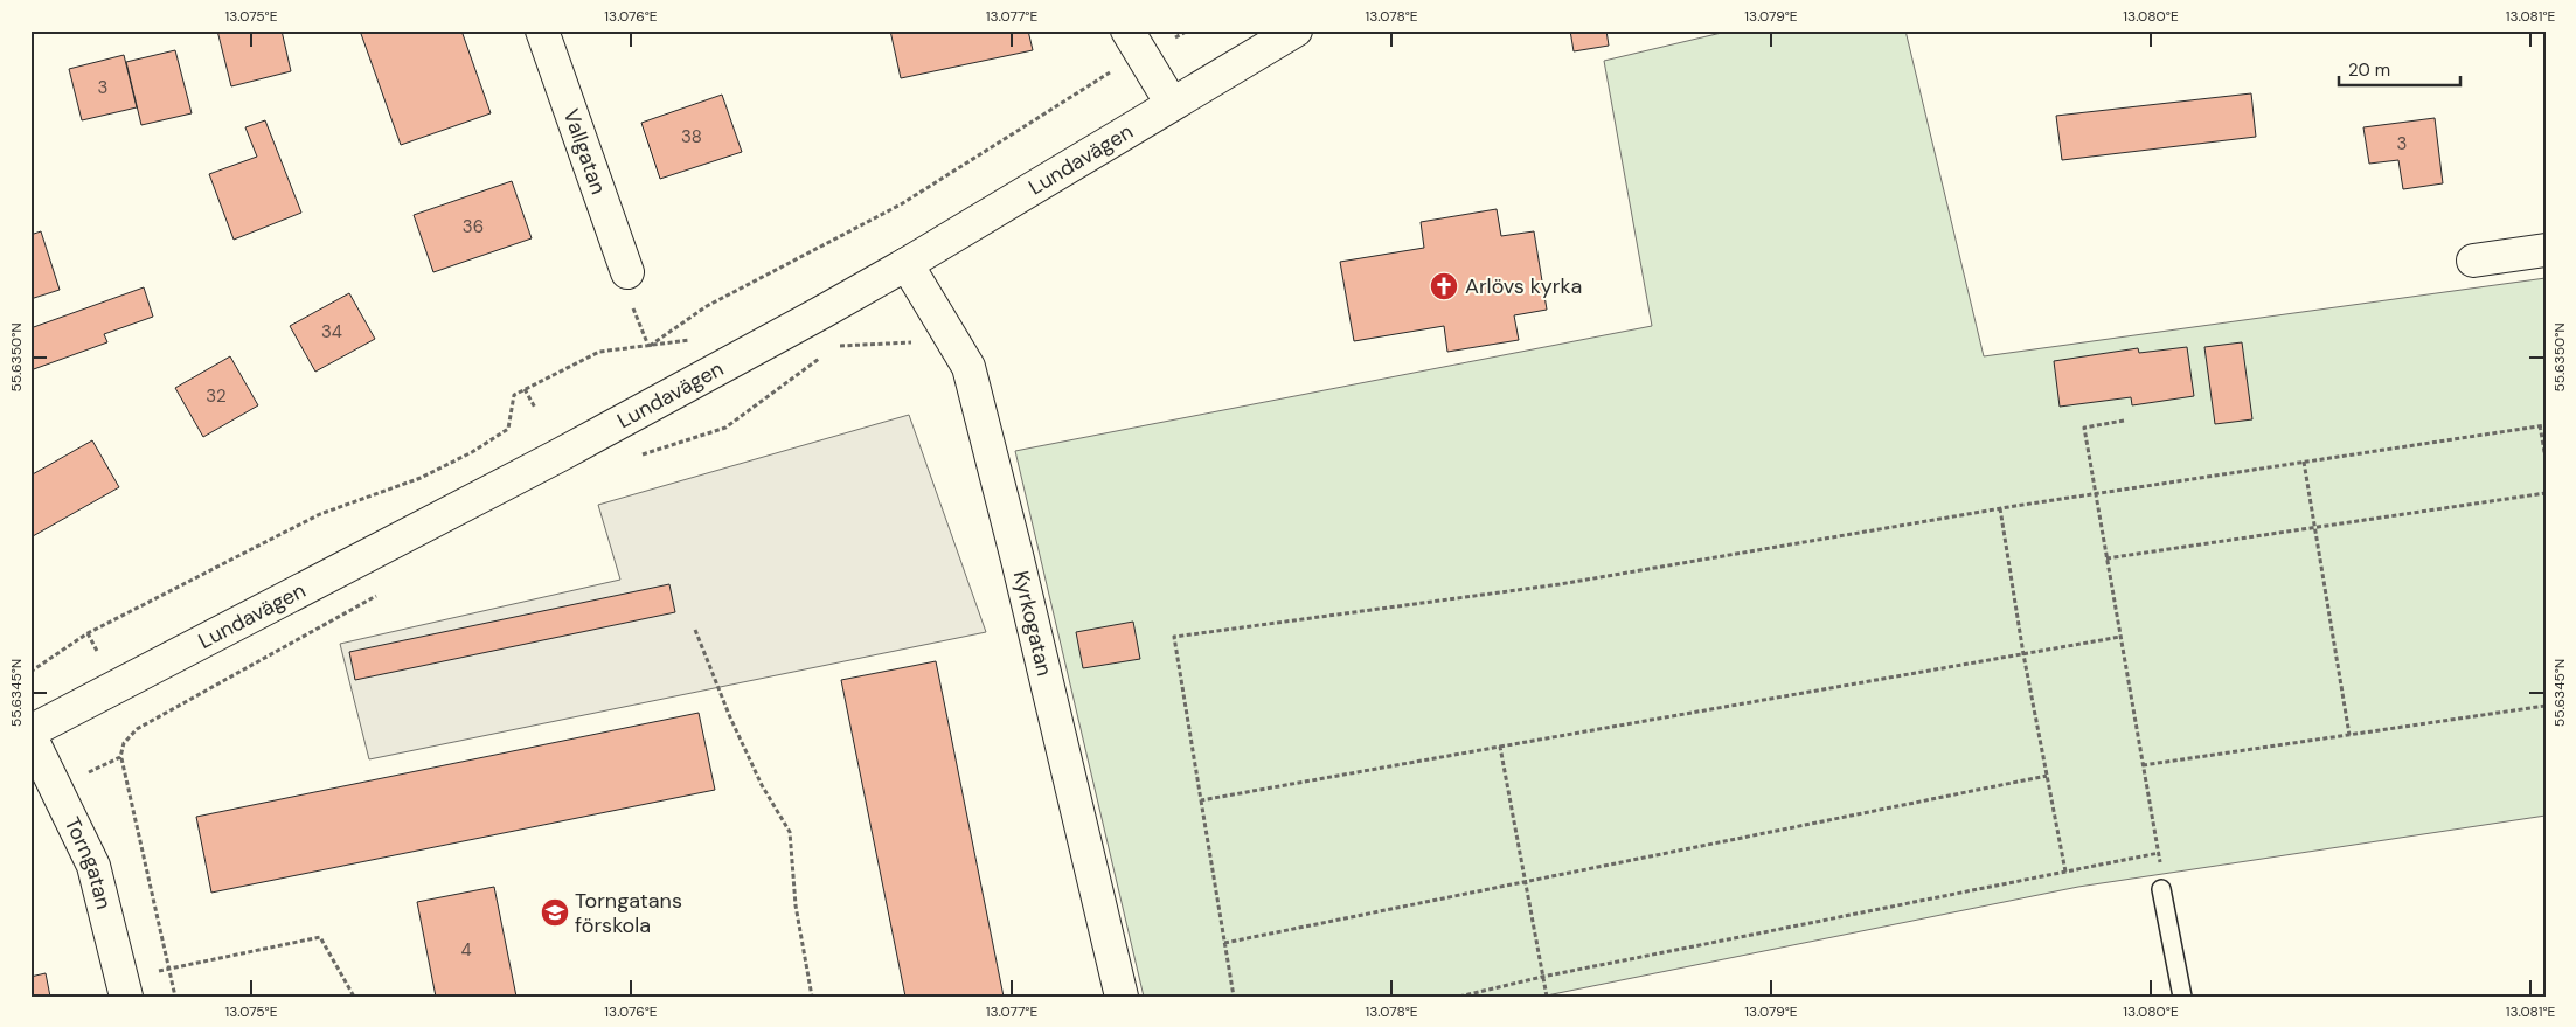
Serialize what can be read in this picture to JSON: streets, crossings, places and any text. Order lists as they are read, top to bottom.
{
  "streets": {
    "main road": [
      "Vallgatan",
      "Lundavägen",
      "Kyrkogatan",
      "Torngatan"
    ]
  },
  "crossings": [
    ["Lundavägen", "Kyrkogatan"],
    ["Lundavägen", "Torngatan"]
  ],
  "places": {
    "church": ["Arlövs kyrka"],
    "school or university": ["Torngatans förskola"]
  },
  "house_numbers": [
    "3",
    "38",
    "3",
    "36",
    "34",
    "32",
    "4"
  ],
  "scale_bar": "20 m",
  "coordinates": [
    "13.075°E",
    "13.076°E",
    "13.077°E",
    "13.078°E",
    "13.079°E",
    "13.080°E",
    "13.081°E",
    "55.6350°N",
    "55.6345°N"
  ]
}
